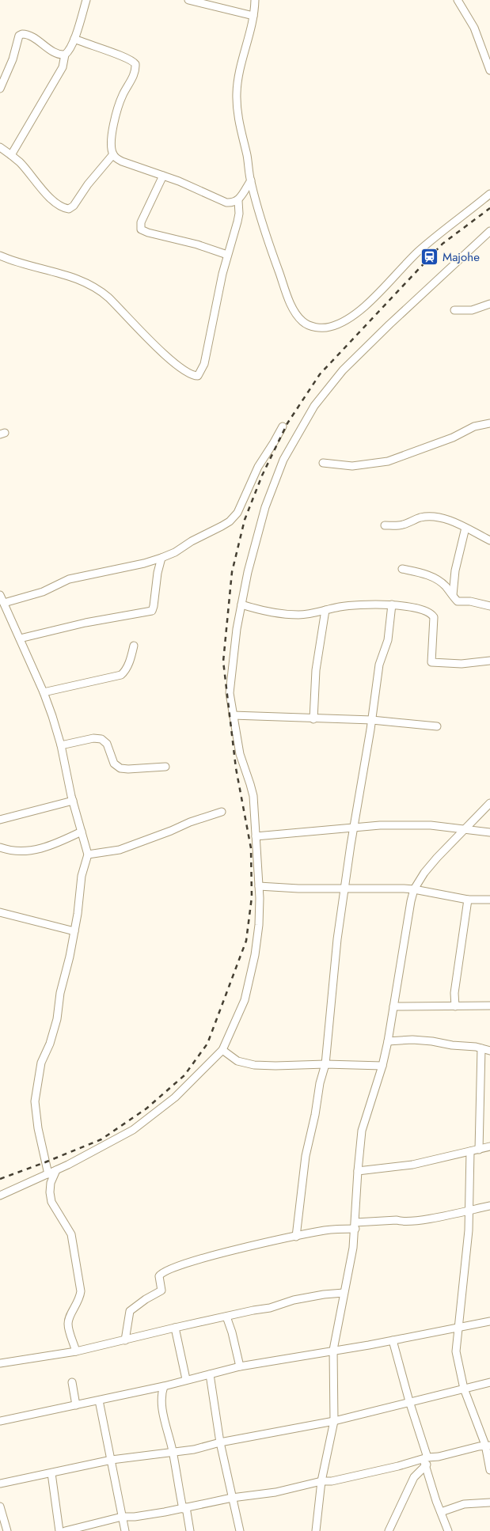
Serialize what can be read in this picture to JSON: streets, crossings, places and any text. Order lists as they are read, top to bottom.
{
  "places": {
    "station": ["Majohe"]
  }
}
